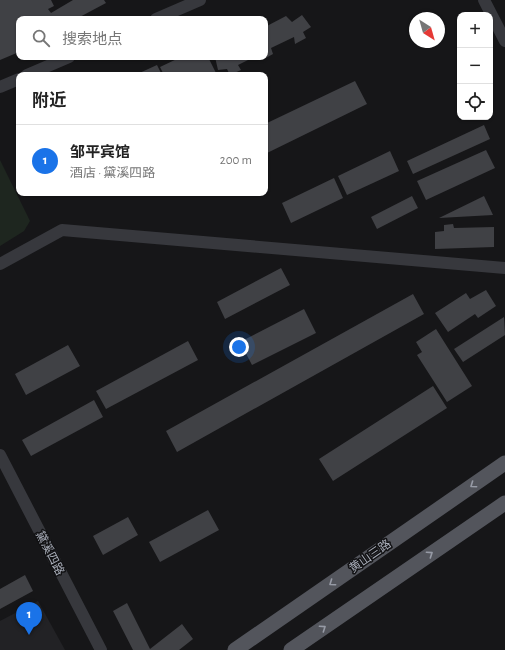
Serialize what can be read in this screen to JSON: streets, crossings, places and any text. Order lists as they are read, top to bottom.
{
  "streets": {
    "main road": ["黄山三路"],
    "street": ["黛溪四路"]
  },
  "north": "bottom right",
  "page": {
    "map_buttons": ["+", "−"],
    "search": "搜索地点",
    "heading": "附近",
    "list": [
      {
        "mark": "1",
        "name": "邹平宾馆",
        "note": "酒店 · 黛溪四路",
        "value": "200 m"
      }
    ],
    "pins": "1"
  }
}
